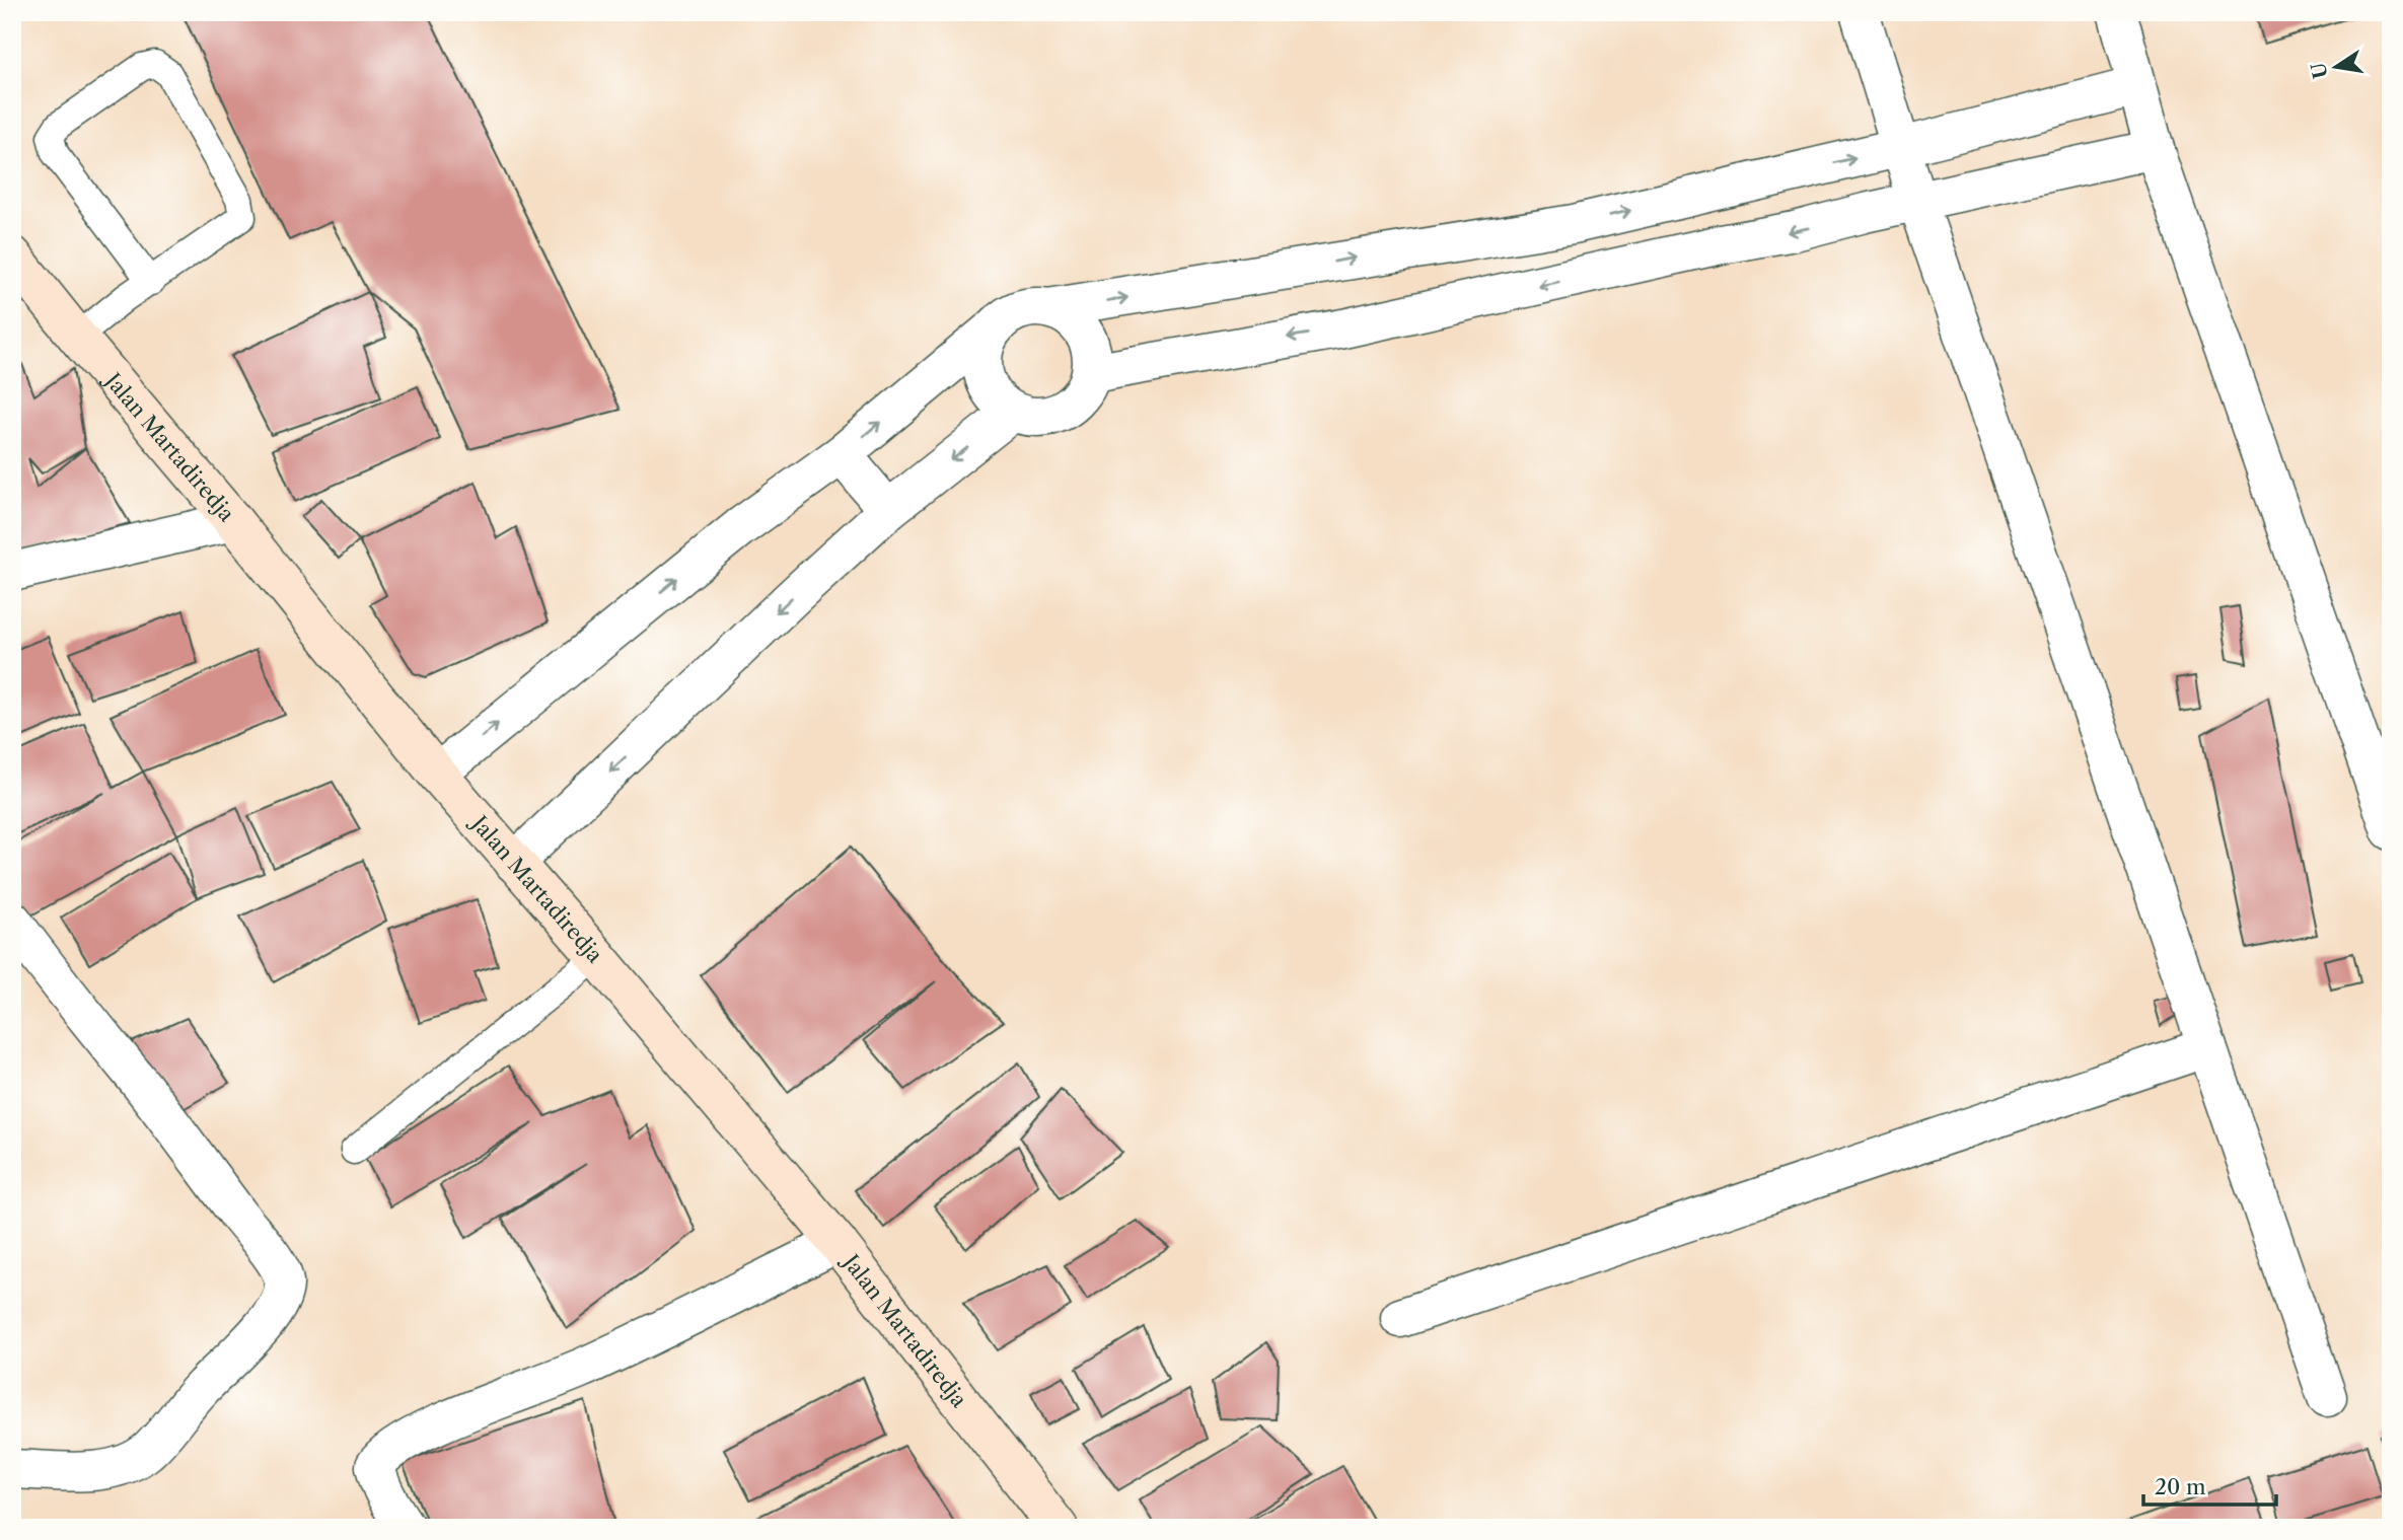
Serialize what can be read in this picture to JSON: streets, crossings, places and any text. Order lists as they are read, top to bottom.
{
  "streets": {
    "main road": ["Jalan Martadiredja"]
  },
  "scale_bar": "20 m",
  "north": "left"
}
